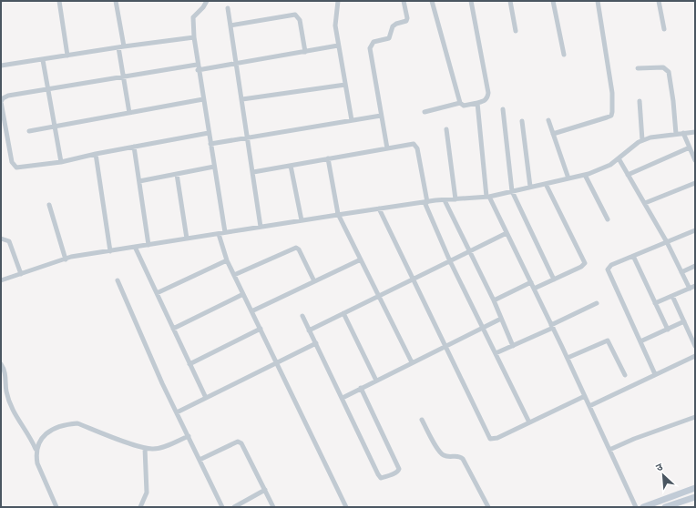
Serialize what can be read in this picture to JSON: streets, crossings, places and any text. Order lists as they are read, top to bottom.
{
  "north": "top left"
}
